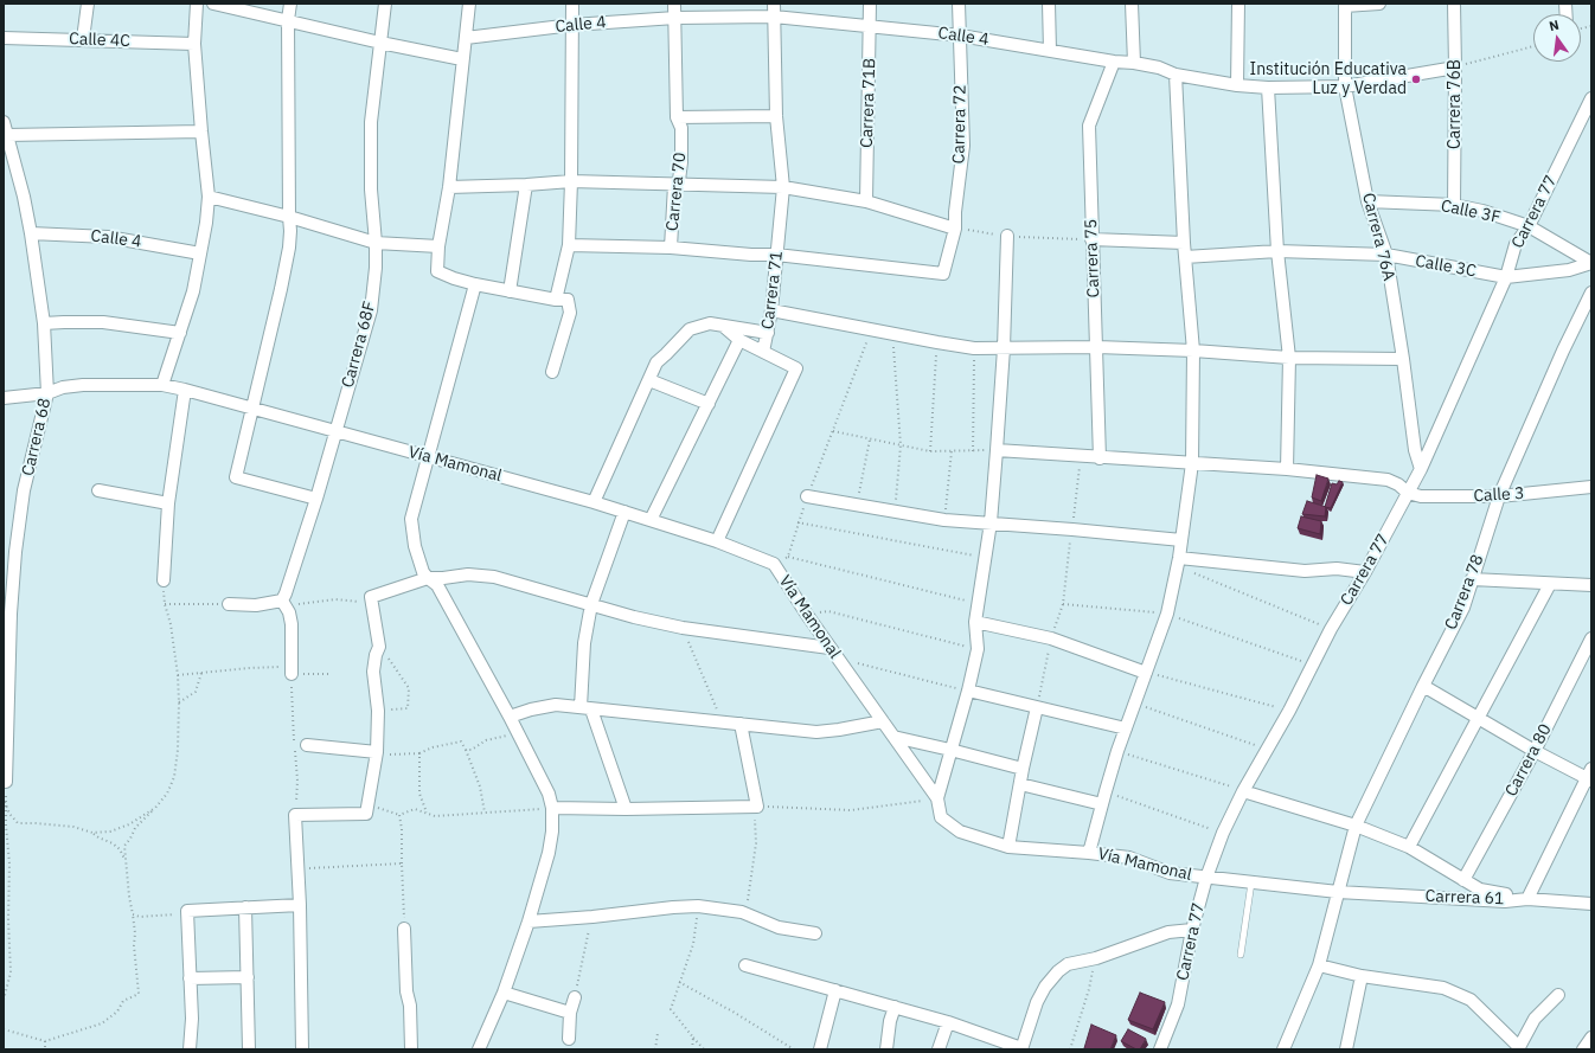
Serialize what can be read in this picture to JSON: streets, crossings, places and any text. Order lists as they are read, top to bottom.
{
  "streets": {
    "street": [
      "Calle 4",
      "Calle 4C",
      "Carrera 71B",
      "Carrera 76B",
      "Carrera 72",
      "Carrera 70",
      "Calle 3F",
      "Carrera 77",
      "Carrera 76A",
      "Carrera 75",
      "Calle 3C",
      "Carrera 71",
      "Carrera 68F",
      "Carrera 68",
      "Vía Mamonal",
      "Calle 3",
      "Carrera 78",
      "Carrera 80",
      "Carrera 61"
    ]
  },
  "crossings": [
    ["Calle 4", "Carrera 71B"],
    ["Calle 4", "Carrera 76B"],
    ["Calle 4", "Carrera 72"],
    ["Calle 4", "Carrera 70"],
    ["Calle 4", "Carrera 76A"],
    ["Calle 4", "Carrera 75"],
    ["Calle 4", "Carrera 71"],
    ["Calle 4", "Carrera 68"],
    ["Carrera 76B", "Calle 3F"],
    ["Carrera 72", "Carrera 70"],
    ["Carrera 70", "Carrera 71"],
    ["Calle 3F", "Carrera 77"],
    ["Calle 3F", "Carrera 76A"],
    ["Calle 3F", "Calle 3C"],
    ["Carrera 77", "Carrera 76A"],
    ["Carrera 77", "Calle 3C"],
    ["Carrera 77", "Vía Mamonal"],
    ["Carrera 77", "Calle 3"],
    ["Carrera 76A", "Calle 3C"],
    ["Carrera 71", "Vía Mamonal"],
    ["Carrera 68F", "Vía Mamonal"],
    ["Carrera 68", "Vía Mamonal"],
    ["Vía Mamonal", "Carrera 78"],
    ["Vía Mamonal", "Carrera 61"],
    ["Calle 3", "Carrera 78"],
    ["Carrera 78", "Carrera 61"]
  ],
  "places": ["Institución Educativa Luz y Verdad"],
  "north": "top"
}
